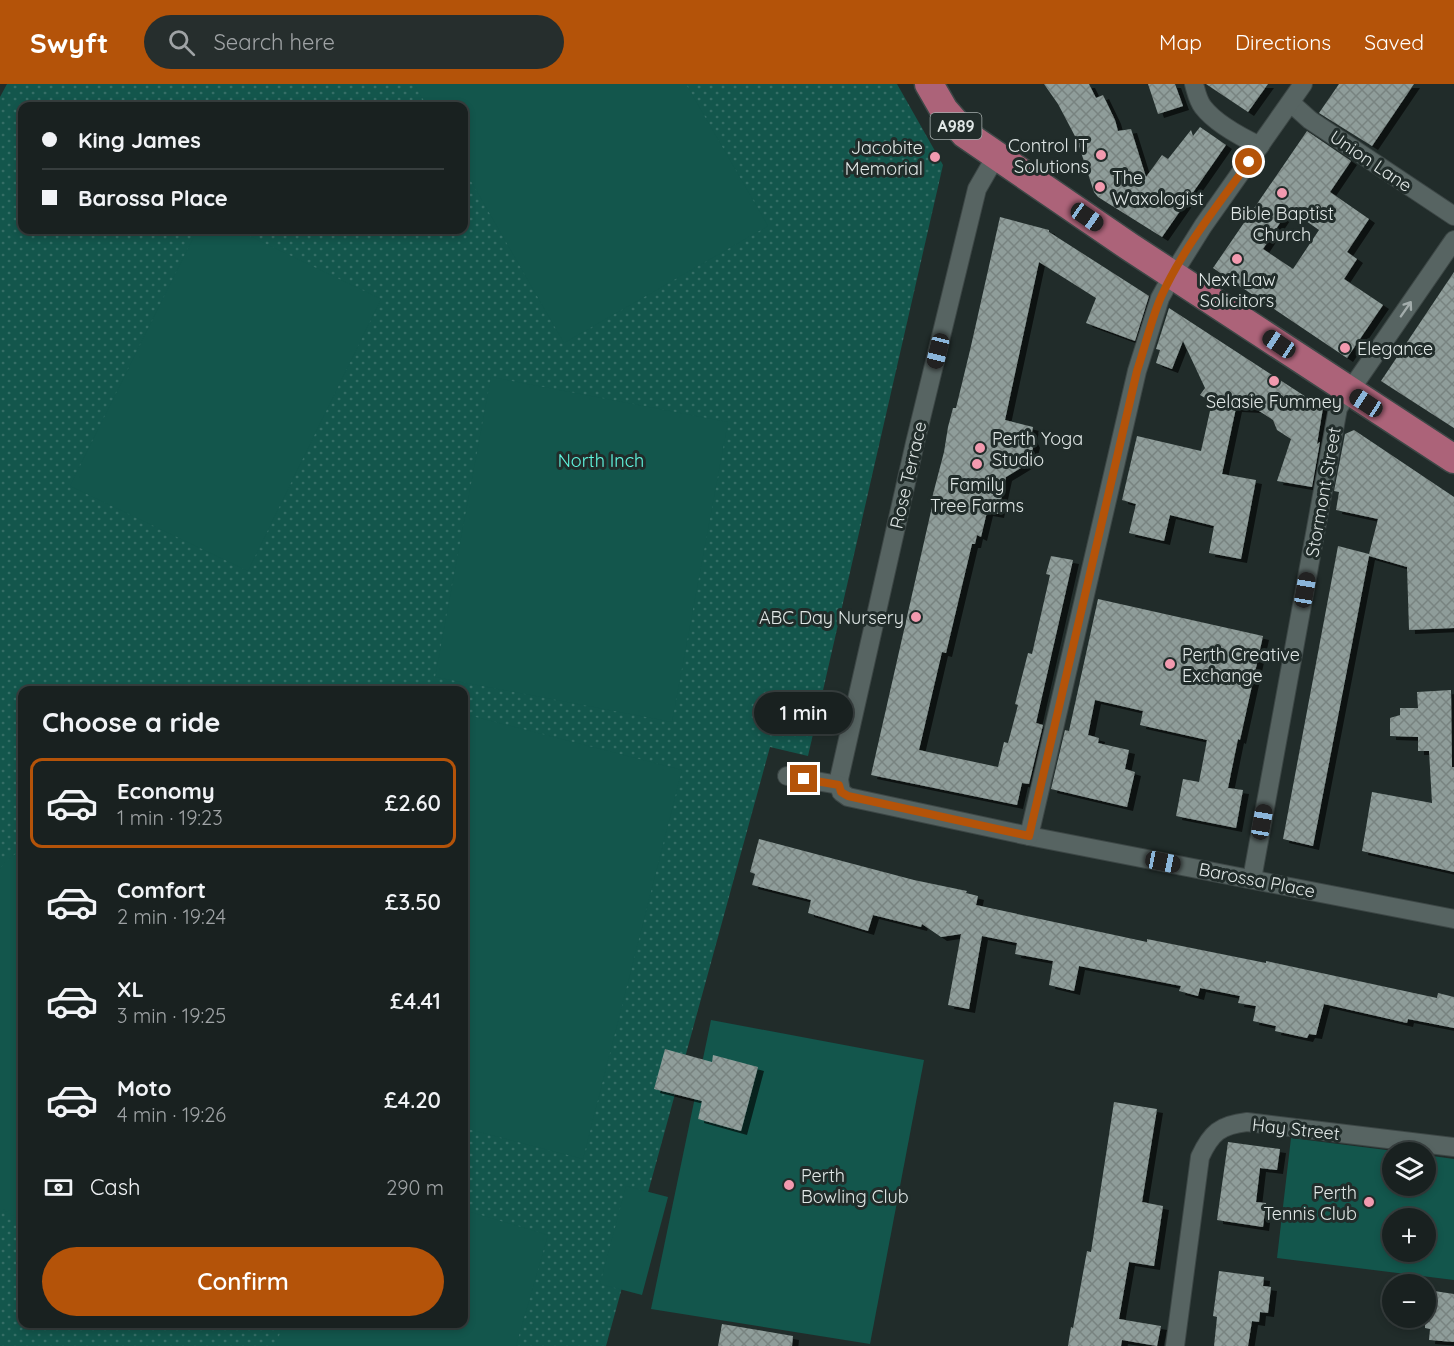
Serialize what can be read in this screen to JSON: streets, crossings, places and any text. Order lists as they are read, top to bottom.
{
  "streets": {
    "main road": ["A989"],
    "street": [
      "Union Lane",
      "Rose Terrace",
      "Stormont Street",
      "Barossa Place",
      "Hay Street"
    ]
  },
  "crossings": [
    ["A989", "Rose Terrace"],
    ["A989", "Stormont Street"],
    ["Rose Terrace", "Barossa Place"],
    ["Stormont Street", "Barossa Place"]
  ],
  "parks": ["North Inch"],
  "places": [
    "Control IT Solutions",
    "Jacobite Memorial",
    "The Waxologist",
    "Bible Baptist Church",
    "Next Law Solicitors",
    "Elegance",
    "Selasie Fummey",
    "Perth Yoga Studio",
    "Family Tree Farms",
    "ABC Day Nursery",
    "Perth Creative Exchange",
    "Perth Bowling Club",
    "Perth Tennis Club"
  ],
  "page": {
    "header": "Swyft",
    "search": "Search here",
    "nav": ["Map", "Directions", "Saved"],
    "banner": ["King James", "Barossa Place"],
    "heading": "Choose a ride",
    "bubble": "1 min",
    "list": [
      {
        "name": "Economy",
        "note": "1 min · 19:23",
        "value": "£2.60"
      },
      {
        "name": "Comfort",
        "note": "2 min · 19:24",
        "value": "£3.50"
      },
      {
        "name": "XL",
        "note": "3 min · 19:25",
        "value": "£4.41"
      },
      {
        "name": "Moto",
        "note": "4 min · 19:26",
        "value": "£4.20"
      }
    ],
    "map_buttons": ["+", "−"],
    "pay": ["Cash", "290 m"],
    "buttons": "Confirm"
  }
}
